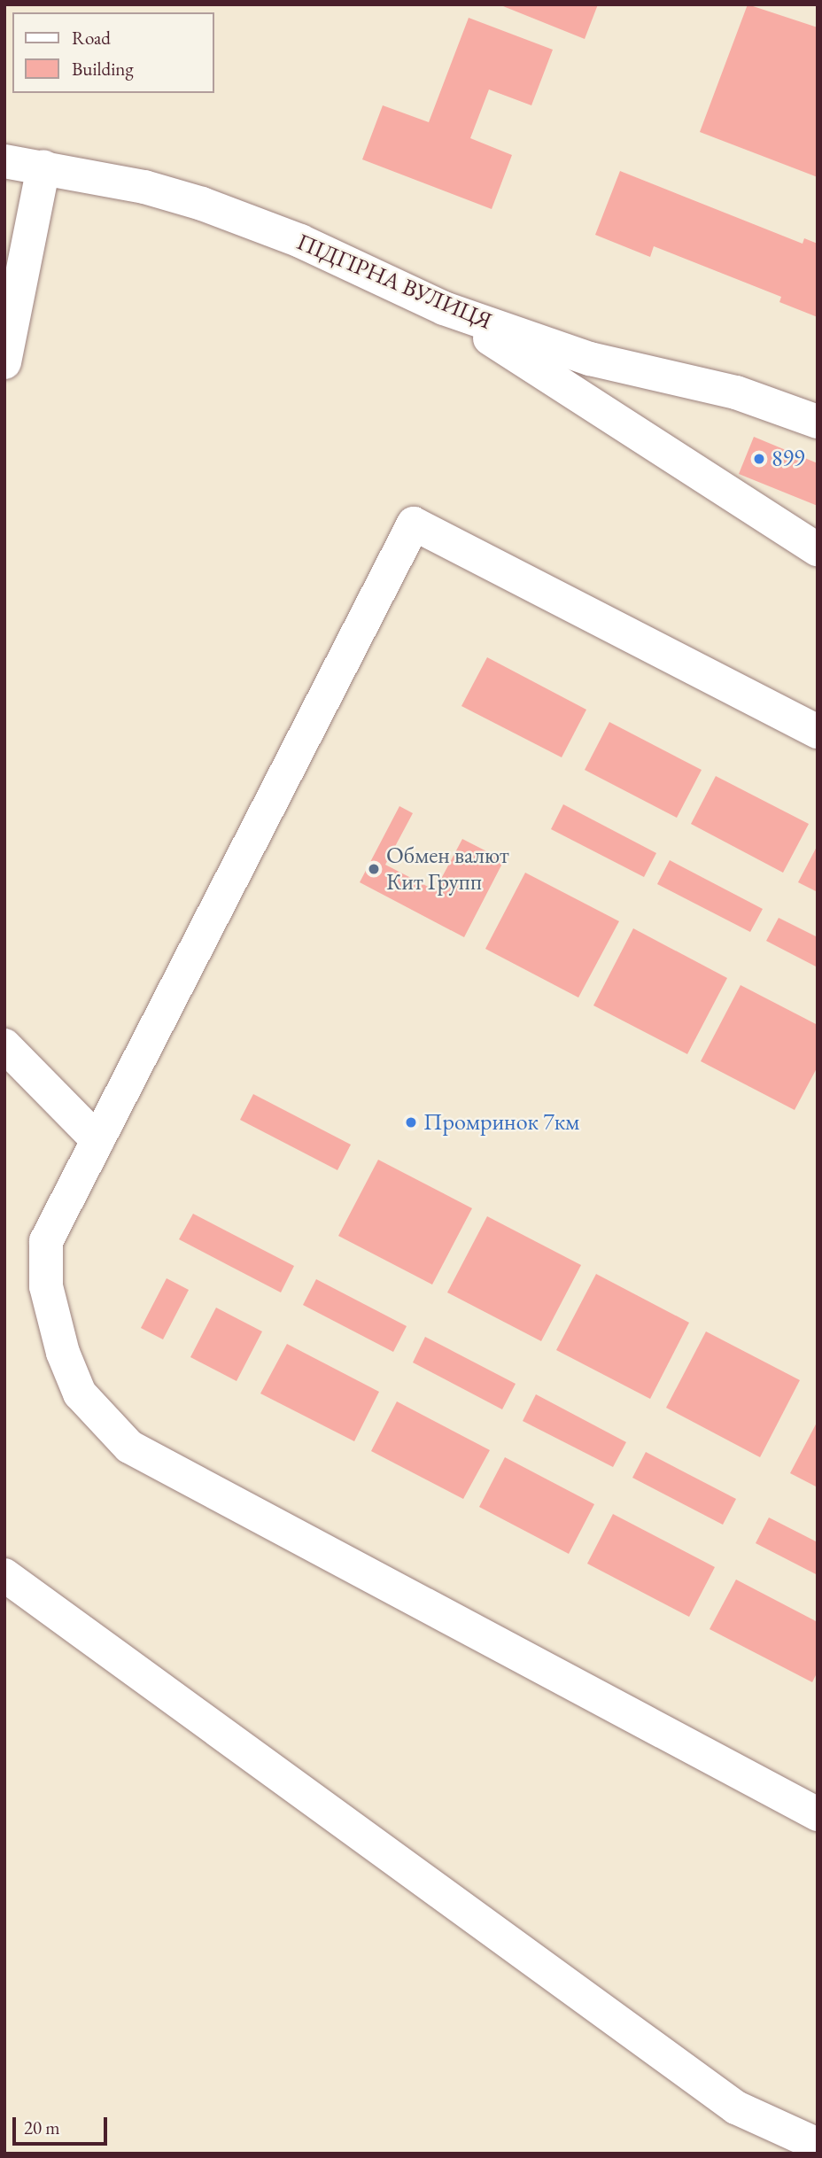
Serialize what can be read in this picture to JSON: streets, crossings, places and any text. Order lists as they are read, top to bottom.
{
  "streets": {
    "street": ["ПІДГІРНА ВУЛИЦЯ"]
  },
  "places": ["899", "Обмен валют Кит Групп", "Промринок 7км"],
  "legend": ["Road", "Building"],
  "scale_bar": "20 m"
}
